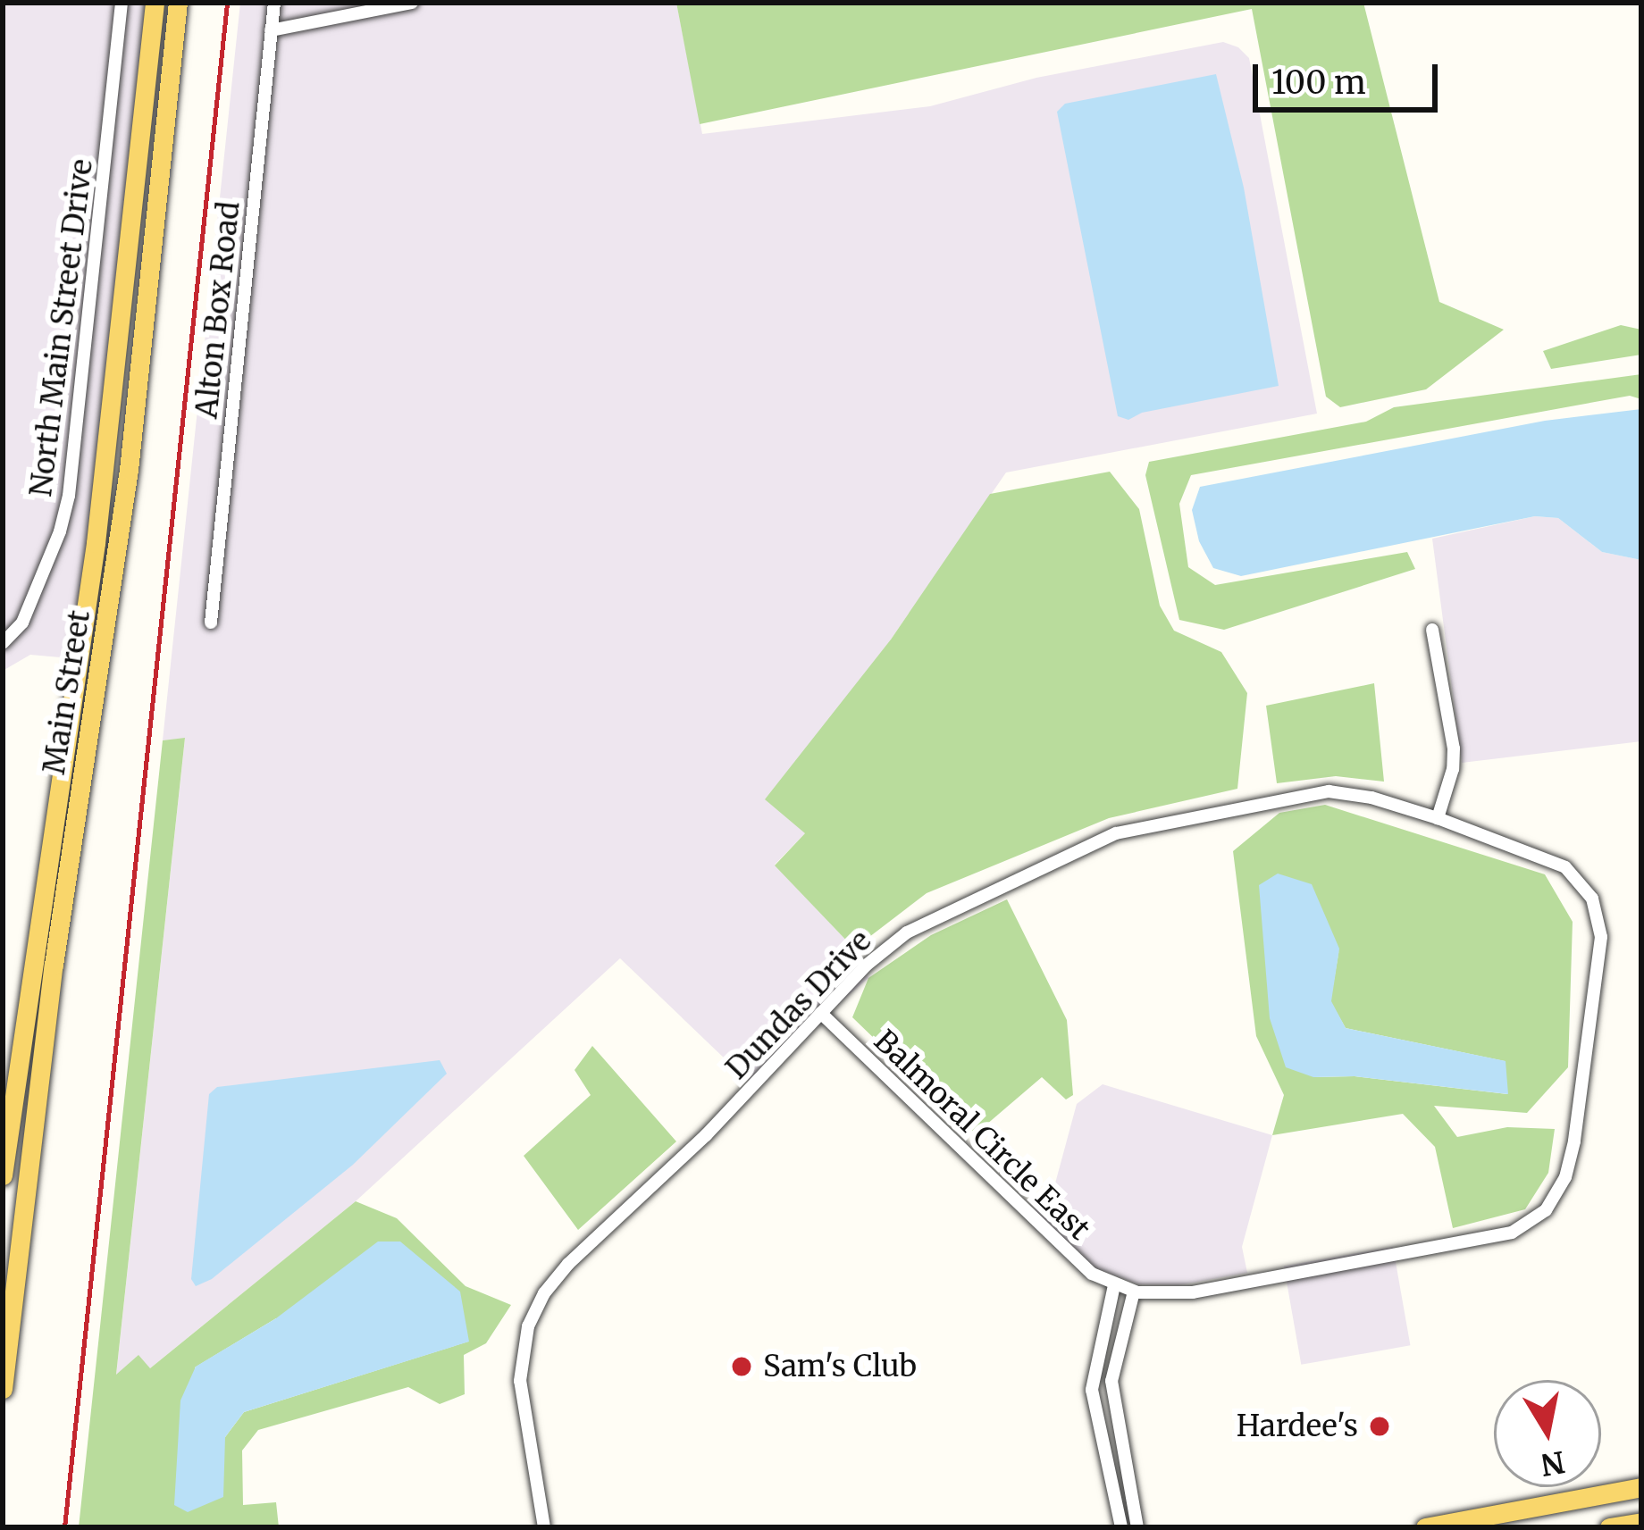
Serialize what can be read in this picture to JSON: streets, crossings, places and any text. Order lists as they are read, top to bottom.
{
  "streets": {
    "main road": ["Main Street"],
    "street": [
      "Alton Box Road",
      "North Main Street Drive",
      "Dundas Drive",
      "Balmoral Circle East"
    ]
  },
  "crossings": [
    ["Dundas Drive", "Balmoral Circle East"]
  ],
  "places": ["Sam's Club", "Hardee's"],
  "scale_bar": "100 m",
  "north": "bottom"
}
